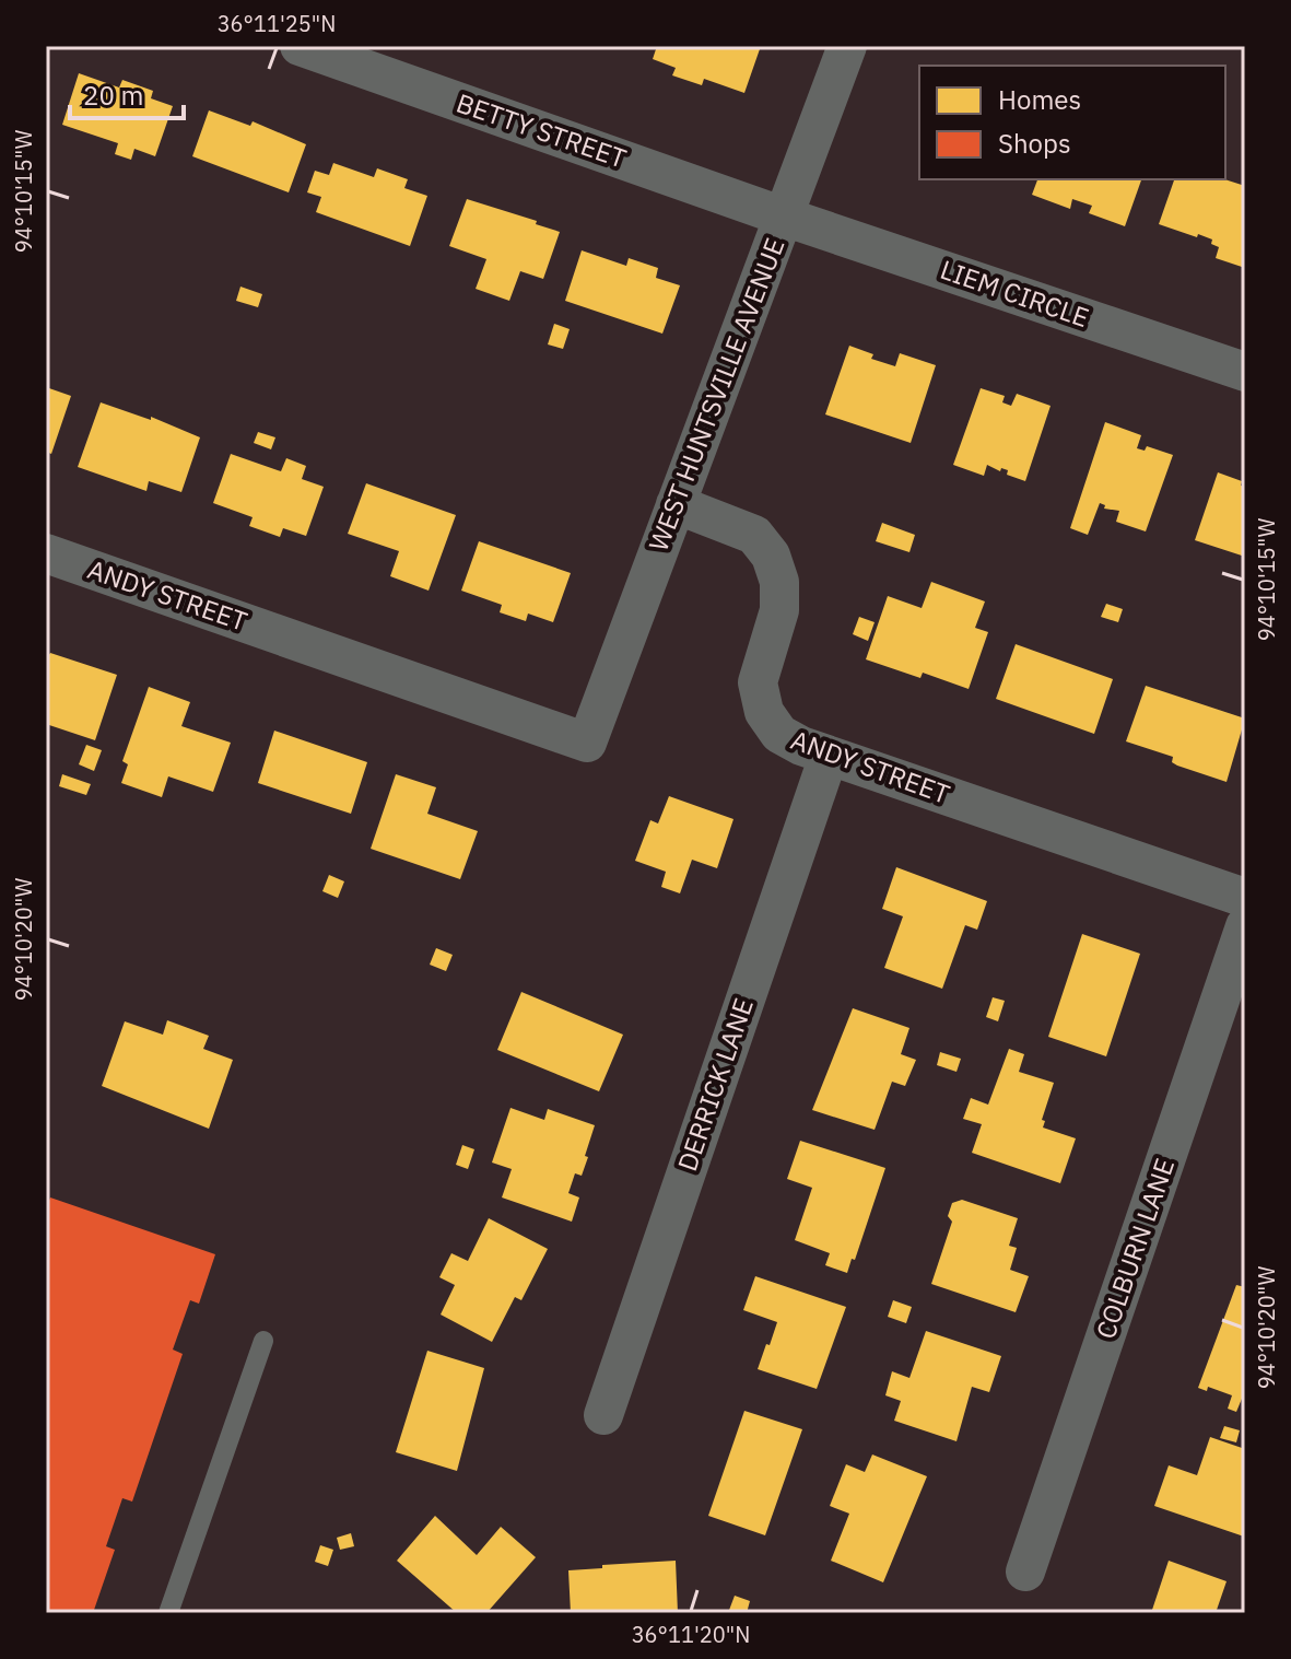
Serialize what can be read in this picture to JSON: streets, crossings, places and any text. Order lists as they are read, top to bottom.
{
  "streets": {
    "street": [
      "BETTY STREET",
      "LIEM CIRCLE",
      "WEST HUNTSVILLE AVENUE",
      "ANDY STREET",
      "DERRICK LANE",
      "COLBURN LANE"
    ]
  },
  "crossings": [
    ["BETTY STREET", "LIEM CIRCLE"],
    ["BETTY STREET", "WEST HUNTSVILLE AVENUE"],
    ["LIEM CIRCLE", "WEST HUNTSVILLE AVENUE"],
    ["WEST HUNTSVILLE AVENUE", "ANDY STREET"],
    ["ANDY STREET", "DERRICK LANE"]
  ],
  "legend": ["Homes", "Shops"],
  "scale_bar": "20 m",
  "coordinates": [
    "36°11'25\"N",
    "94°10'15\"W",
    "94°10'20\"W",
    "36°11'20\"N"
  ]
}
